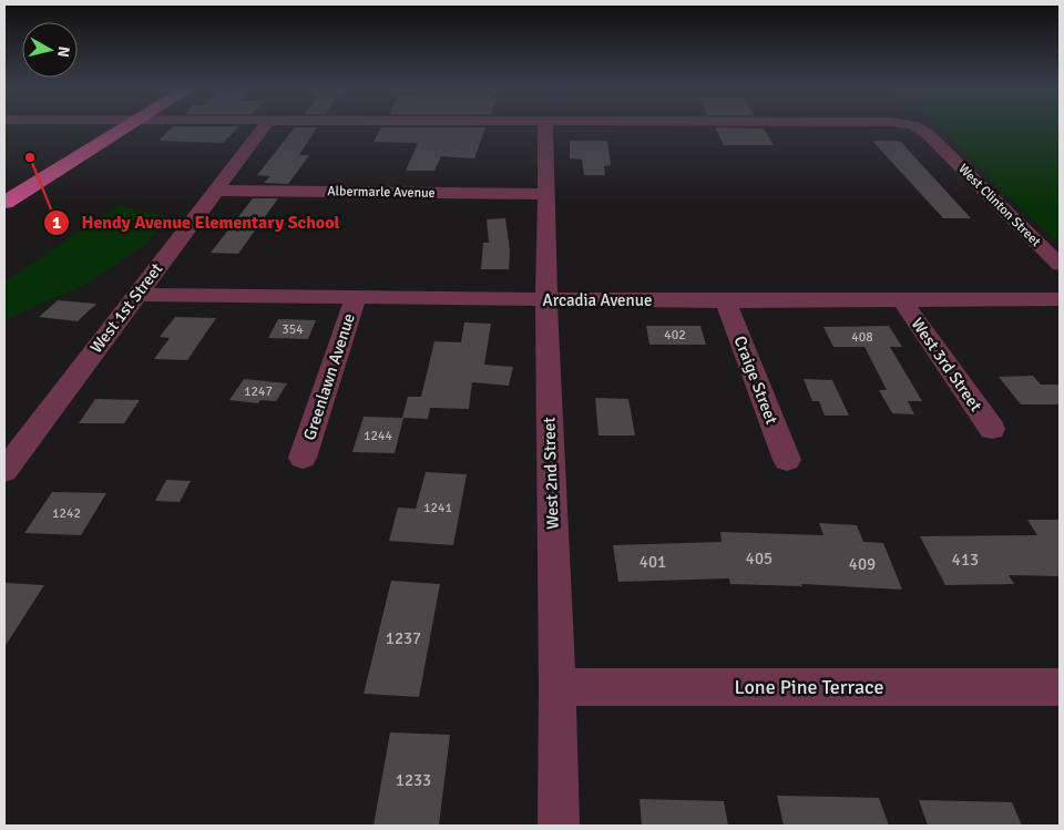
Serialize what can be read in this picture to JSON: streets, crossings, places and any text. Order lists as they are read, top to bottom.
{
  "streets": {
    "street": [
      "Albermarle Avenue",
      "West Clinton Street",
      "Arcadia Avenue",
      "West 1st Street",
      "West 3rd Street",
      "Greenlawn Avenue",
      "Craige Street",
      "West 2nd Street",
      "Lone Pine Terrace"
    ]
  },
  "crossings": [
    ["Albermarle Avenue", "West 1st Street"],
    ["Albermarle Avenue", "West 2nd Street"],
    ["Arcadia Avenue", "West 1st Street"],
    ["Arcadia Avenue", "West 3rd Street"],
    ["Arcadia Avenue", "Greenlawn Avenue"],
    ["Arcadia Avenue", "Craige Street"],
    ["Arcadia Avenue", "West 2nd Street"],
    ["West 2nd Street", "Lone Pine Terrace"]
  ],
  "places": ["Hendy Avenue Elementary School"],
  "house_numbers": [
    "354",
    "402",
    "408",
    "1247",
    "1244",
    "1241",
    "1242",
    "405",
    "413",
    "401",
    "409",
    "1237",
    "1233"
  ],
  "north": "right"
}
